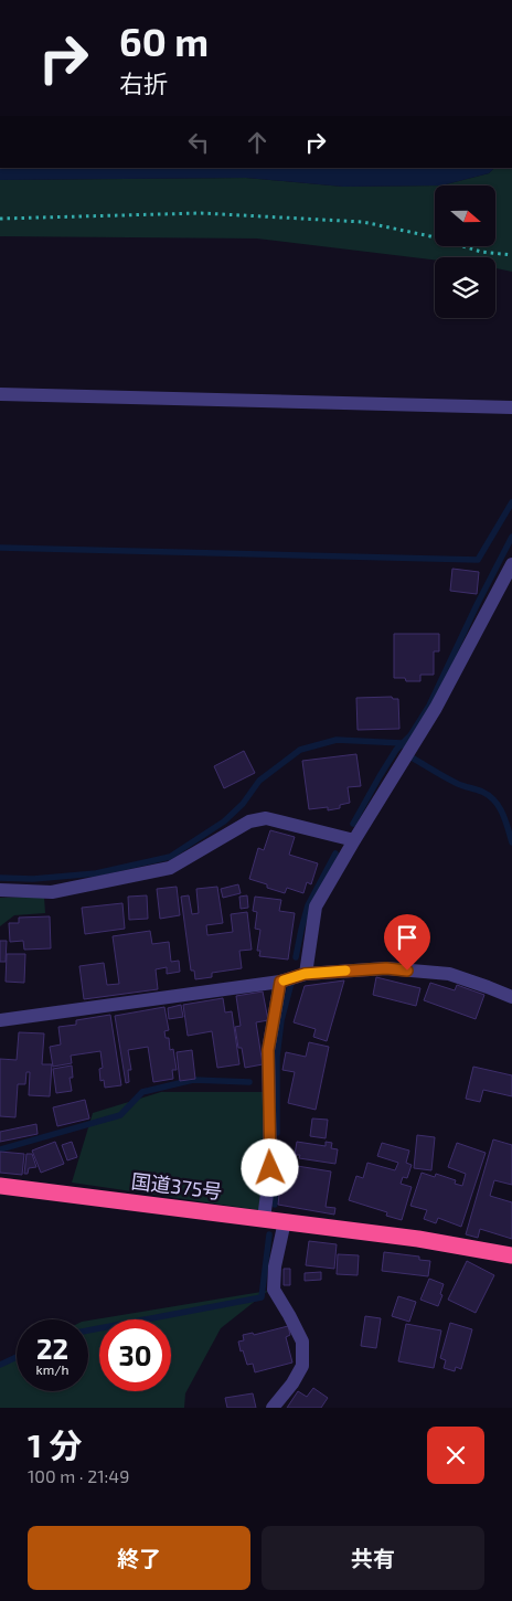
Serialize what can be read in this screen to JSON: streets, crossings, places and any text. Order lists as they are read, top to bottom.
{
  "streets": {
    "highway": ["国道375号"]
  },
  "north": "right",
  "page": {
    "turn": ["60 m", "右折"],
    "speed": "22 km/h",
    "limit": "30",
    "heading": ["1 分", "100 m · 21:49"],
    "buttons": ["終了", "共有"]
  }
}
